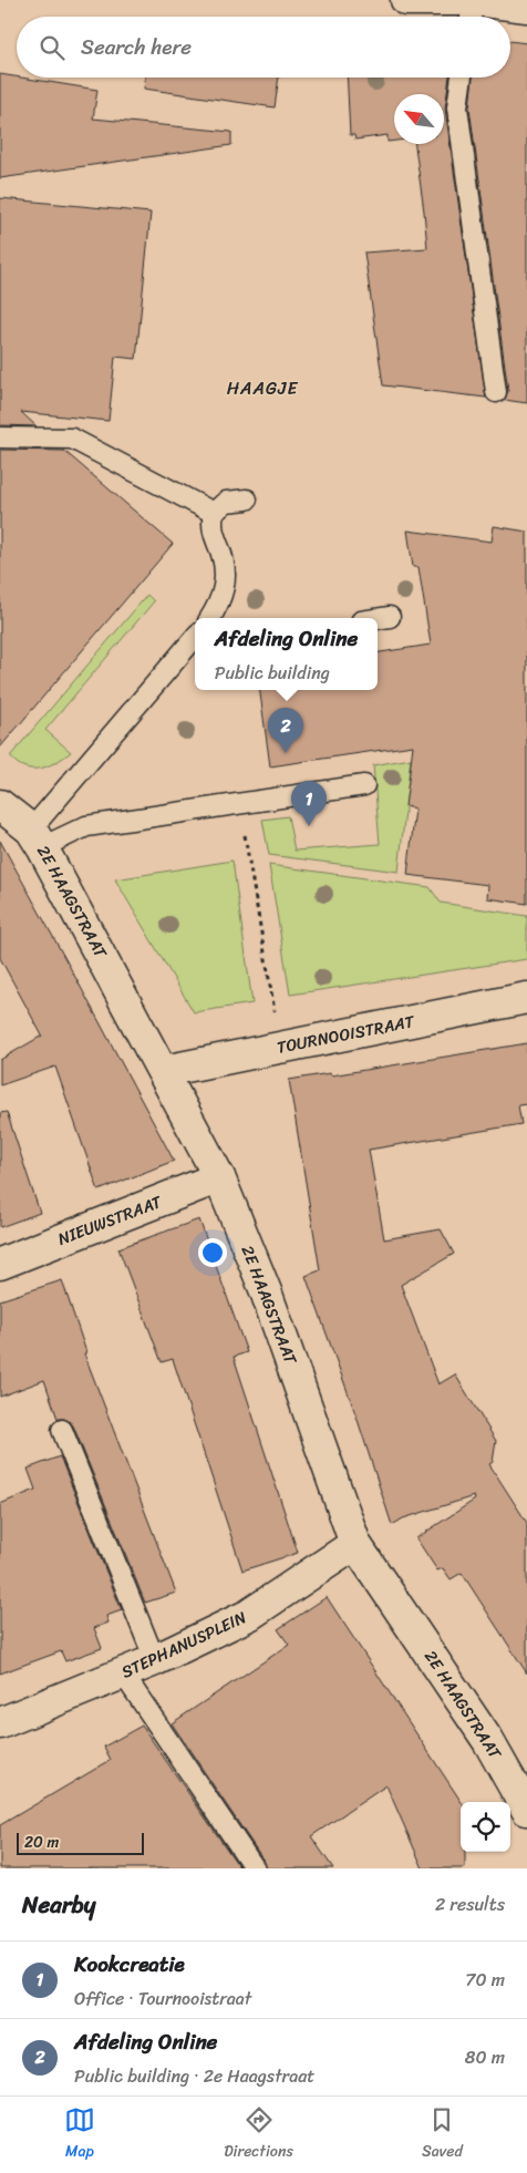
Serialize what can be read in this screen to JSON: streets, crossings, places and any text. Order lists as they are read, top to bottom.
{
  "streets": {
    "street": [
      "2E HAAGSTRAAT",
      "TOURNOOISTRAAT",
      "NIEUWSTRAAT",
      "STEPHANUSPLEIN"
    ]
  },
  "crossings": [
    ["2E HAAGSTRAAT", "TOURNOOISTRAAT"],
    ["2E HAAGSTRAAT", "NIEUWSTRAAT"],
    ["2E HAAGSTRAAT", "STEPHANUSPLEIN"]
  ],
  "districts": ["HAAGJE"],
  "scale_bar": "20 m",
  "north": "top left",
  "page": {
    "search": "Search here",
    "popup": ["Afdeling Online", "Public building"],
    "pins": ["2", "1"],
    "scale": "20 m",
    "heading": ["Nearby", "2 results"],
    "list": [
      {
        "mark": "1",
        "name": "Kookcreatie",
        "note": "Office · Tournooistraat",
        "value": "70 m"
      },
      {
        "mark": "2",
        "name": "Afdeling Online",
        "note": "Public building · 2e Haagstraat",
        "value": "80 m"
      }
    ],
    "nav": ["Map", "Directions", "Saved"]
  }
}
